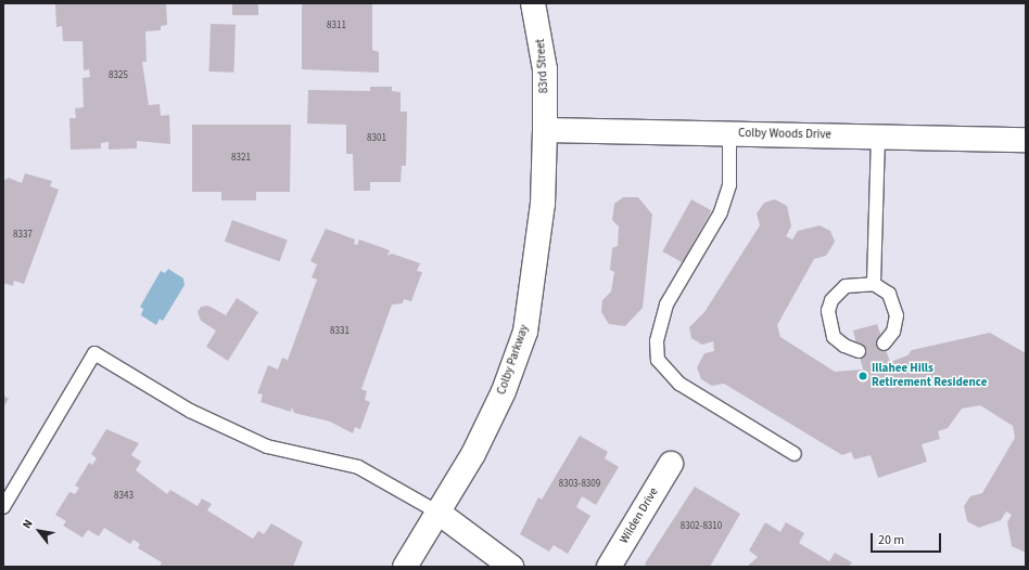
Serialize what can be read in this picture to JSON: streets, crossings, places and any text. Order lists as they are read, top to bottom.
{
  "streets": {
    "street": [
      "83rd Street",
      "Colby Woods Drive",
      "Colby Parkway",
      "Wilden Drive"
    ]
  },
  "crossings": [
    ["83rd Street", "Colby Woods Drive"],
    ["83rd Street", "Colby Parkway"],
    ["Colby Woods Drive", "Colby Parkway"]
  ],
  "places": ["Illahee Hills Retirement Residence"],
  "house_numbers": [
    "8311",
    "8325",
    "8301",
    "8321",
    "8337",
    "8331",
    "8303-8309",
    "8343",
    "8302-8310"
  ],
  "scale_bar": "20 m",
  "north": "top left"
}
